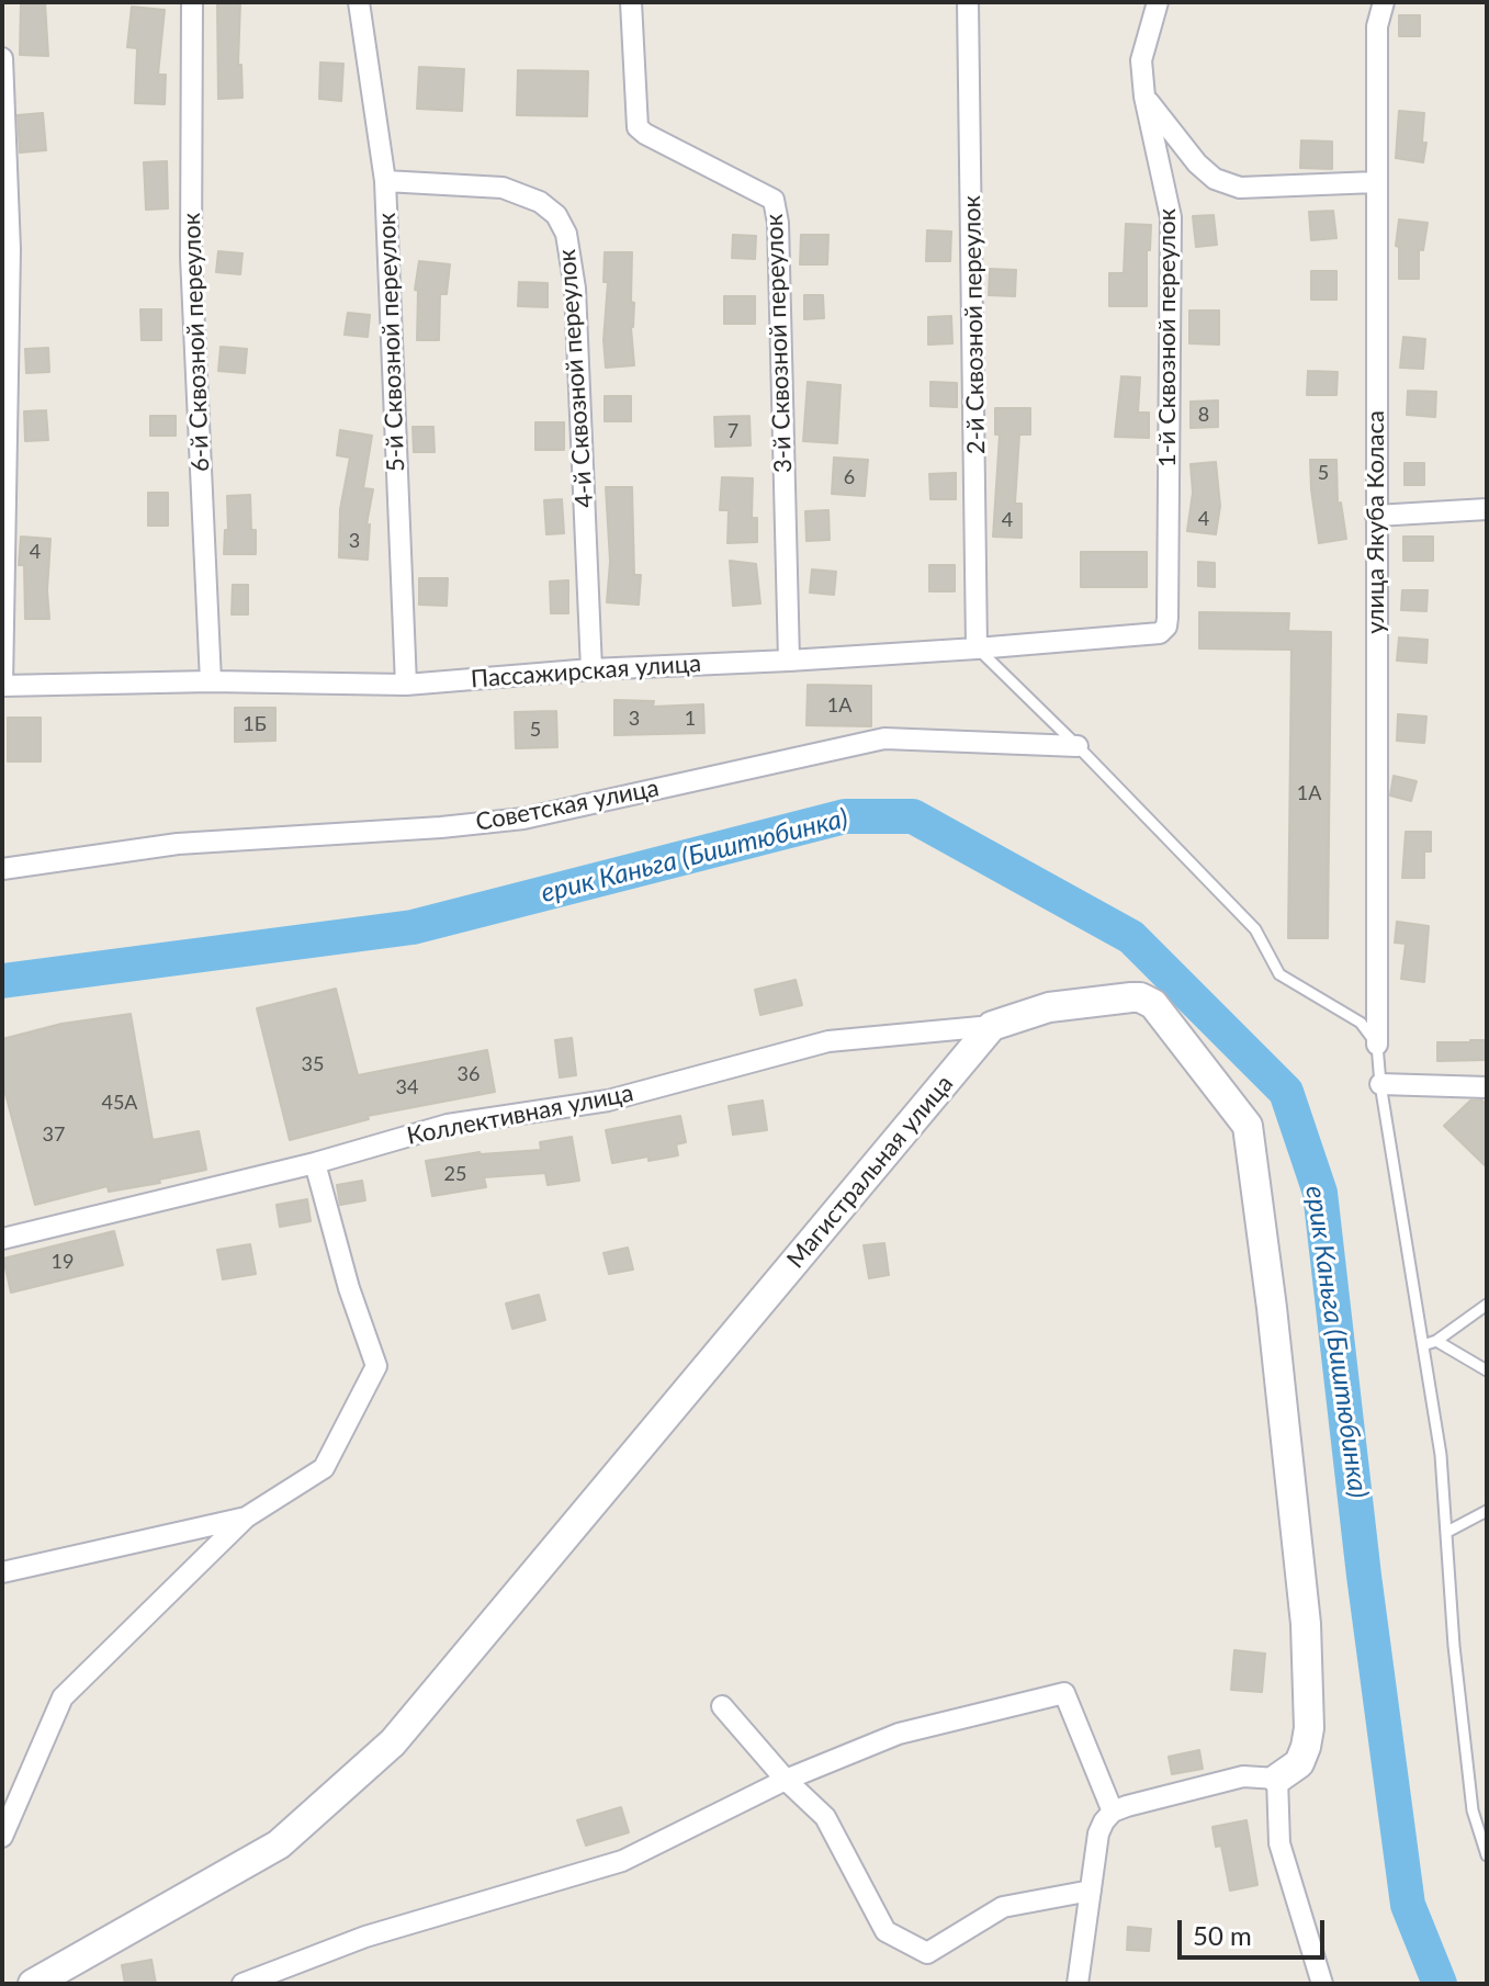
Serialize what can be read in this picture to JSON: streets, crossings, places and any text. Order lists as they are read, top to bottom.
{
  "streets": {
    "street": [
      "2-й Сквозной переулок",
      "1-й Сквозной переулок",
      "6-й Сквозной переулок",
      "5-й Сквозной переулок",
      "3-й Сквозной переулок",
      "4-й Сквозной переулок",
      "улица Якуба Коласа",
      "Пассажирская улица",
      "Советская улица",
      "Коллективная улица",
      "Магистральная улица"
    ]
  },
  "crossings": [
    ["2-й Сквозной переулок", "Пассажирская улица"],
    ["1-й Сквозной переулок", "Пассажирская улица"],
    ["6-й Сквозной переулок", "Пассажирская улица"],
    ["5-й Сквозной переулок", "4-й Сквозной переулок"],
    ["5-й Сквозной переулок", "Пассажирская улица"],
    ["3-й Сквозной переулок", "Пассажирская улица"],
    ["4-й Сквозной переулок", "Пассажирская улица"],
    ["Коллективная улица", "Магистральная улица"]
  ],
  "water": ["ерик Каньга (Биштюбинка)"],
  "house_numbers": [
    "8",
    "7",
    "5",
    "6",
    "4",
    "4",
    "3",
    "4",
    "1А",
    "3",
    "1",
    "1Б",
    "5",
    "1А",
    "35",
    "36",
    "34",
    "45А",
    "37",
    "25",
    "19"
  ],
  "scale_bar": "50 m"
}
